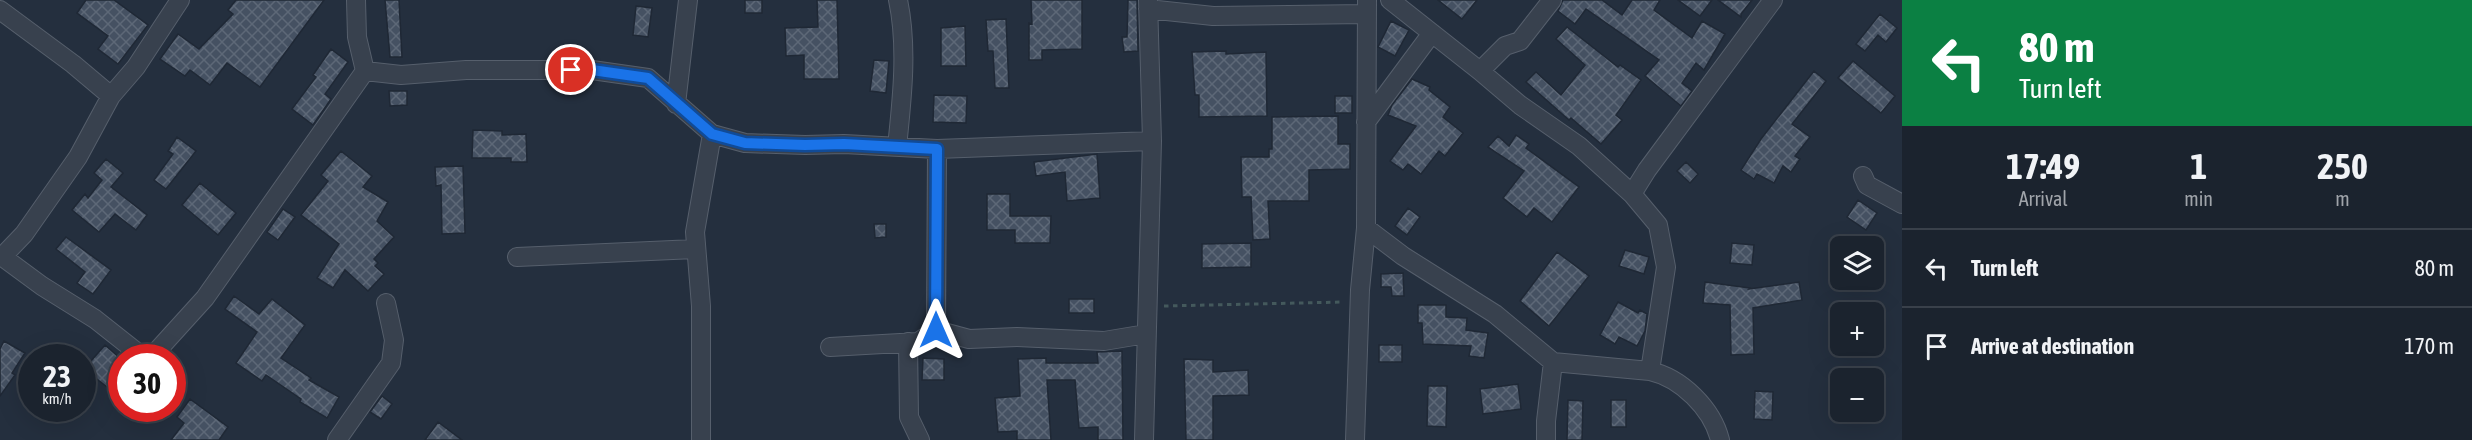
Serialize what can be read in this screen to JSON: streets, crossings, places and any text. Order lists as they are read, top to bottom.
{
  "page": {
    "turn": ["80 m", "Turn left"],
    "eta": [
      "17:49",
      "Arrival",
      "1",
      "min",
      "250",
      "m"
    ],
    "list": [
      {
        "name": "Turn left",
        "value": "80 m"
      },
      {
        "name": "Arrive at destination",
        "value": "170 m"
      }
    ],
    "map_buttons": ["+", "−"],
    "speed": "23 km/h",
    "limit": "30"
  }
}
